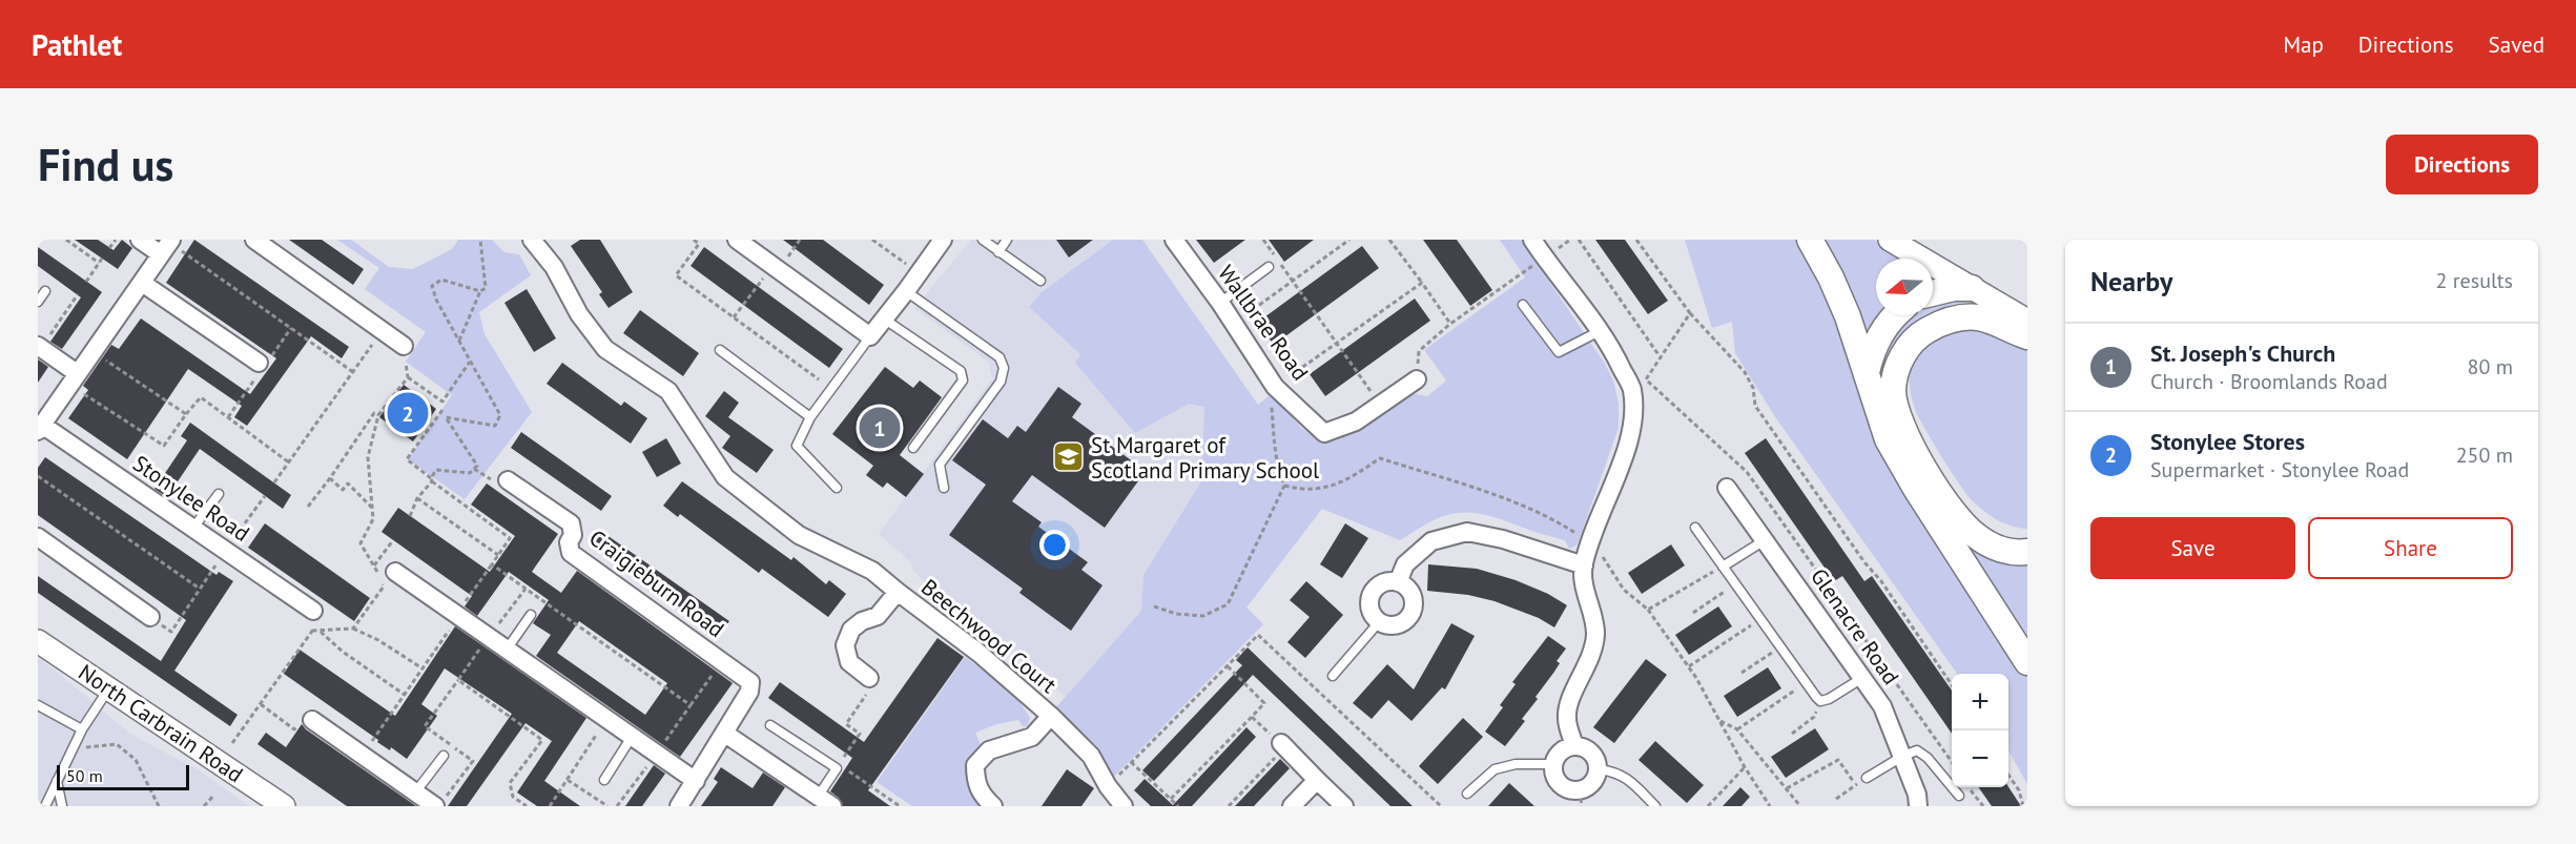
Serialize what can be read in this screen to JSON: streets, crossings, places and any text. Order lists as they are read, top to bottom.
{
  "streets": {
    "street": [
      "Wallbrae Road",
      "Stonylee Road",
      "Craigieburn Road",
      "Glenacre Road",
      "Beechwood Court",
      "North Carbrain Road"
    ]
  },
  "places": {
    "school or university": ["St Margaret of Scotland Primary School"]
  },
  "scale_bar": "50 m",
  "north": "left",
  "page": {
    "header": "Pathlet",
    "nav": ["Map", "Directions", "Saved"],
    "buttons": [
      "Directions",
      ["Save", "Share"]
    ],
    "title": "Find us",
    "heading": ["Nearby", "2 results"],
    "list": [
      {
        "mark": "1",
        "name": "St. Joseph's Church",
        "note": "Church · Broomlands Road",
        "value": "80 m"
      },
      {
        "mark": "2",
        "name": "Stonylee Stores",
        "note": "Supermarket · Stonylee Road",
        "value": "250 m"
      }
    ],
    "pins": ["2", "1"],
    "map_buttons": ["+", "−"],
    "scale": "50 m"
  }
}
